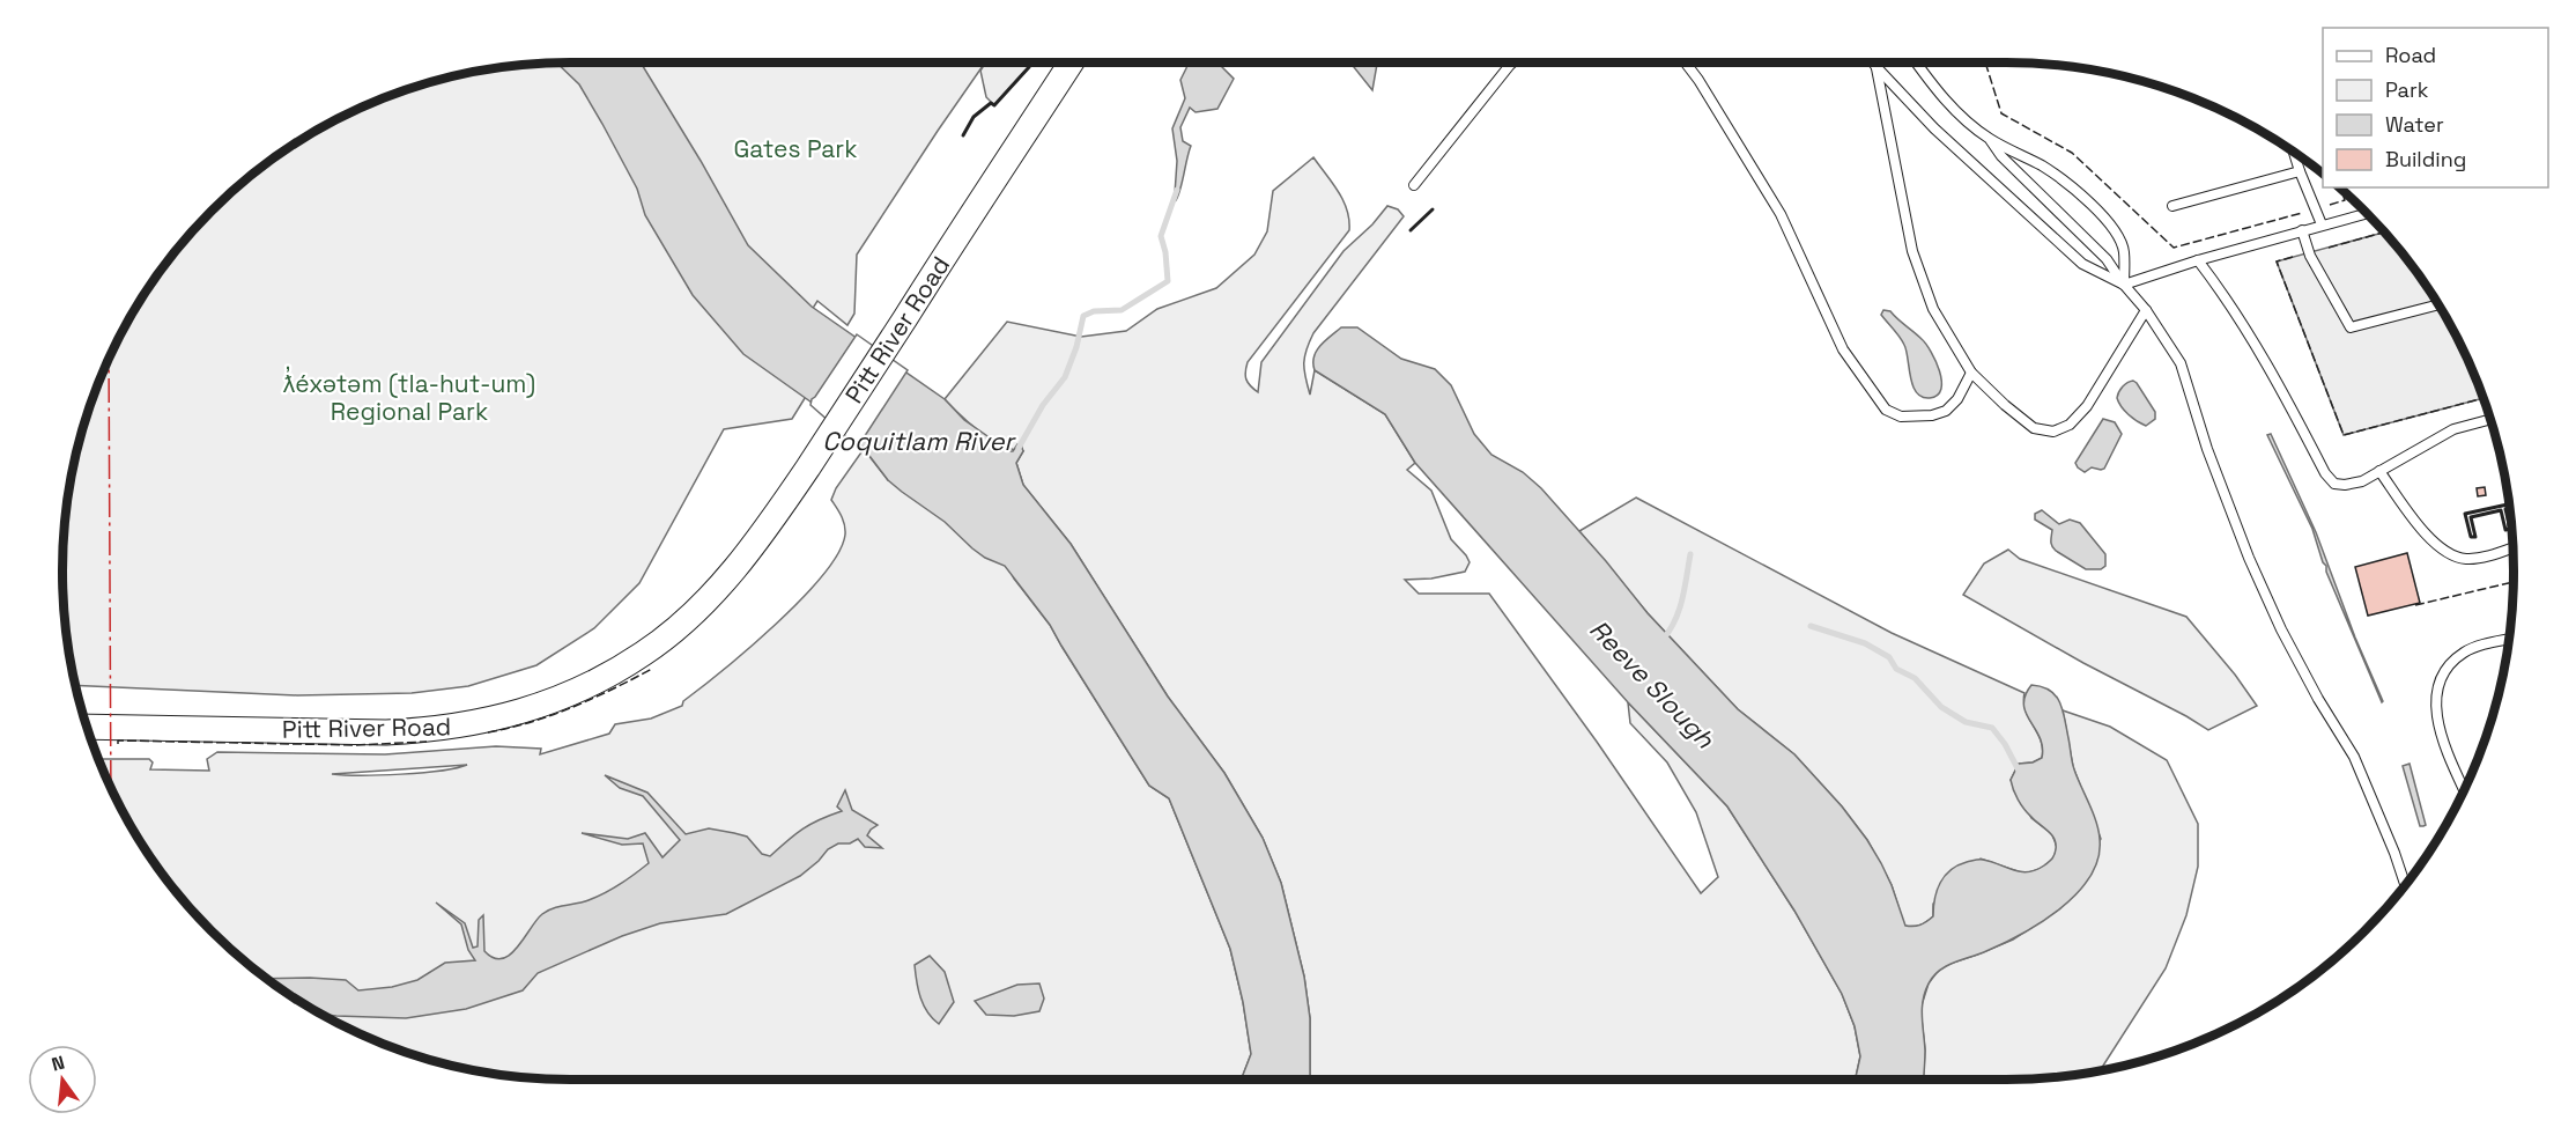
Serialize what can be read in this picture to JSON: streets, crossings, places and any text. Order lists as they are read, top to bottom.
{
  "streets": {
    "main road": ["Pitt River Road"]
  },
  "water": ["Coquitlam River", "Reeve Slough"],
  "parks": ["Gates Park", "ƛ̓éxətəm (tla-hut-um) Regional Park"],
  "legend": [
    "Road",
    "Park",
    "Water",
    "Building"
  ],
  "north": "top"
}
